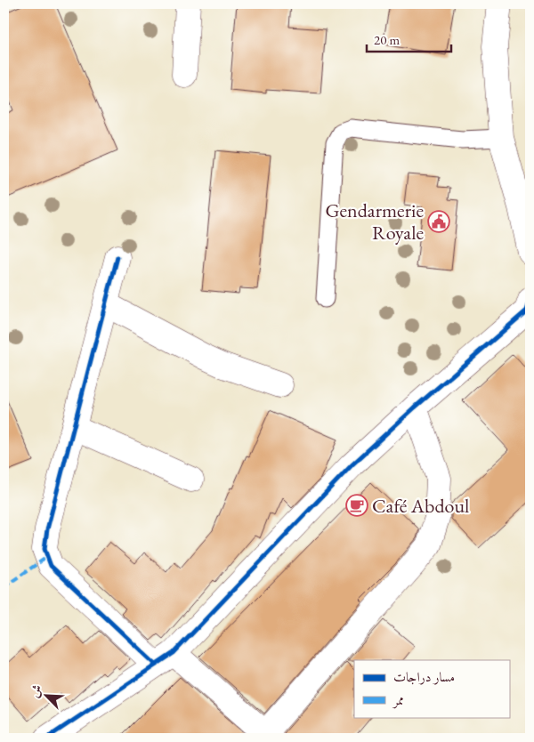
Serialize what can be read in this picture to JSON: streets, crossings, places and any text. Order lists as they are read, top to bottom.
{
  "places": {
    "public building": ["Gendarmerie Royale"],
    "cafe": ["Café Abdoul"]
  },
  "legend": ["مسار دراجات", "ممر"],
  "scale_bar": "20 m",
  "north": "top left"
}
